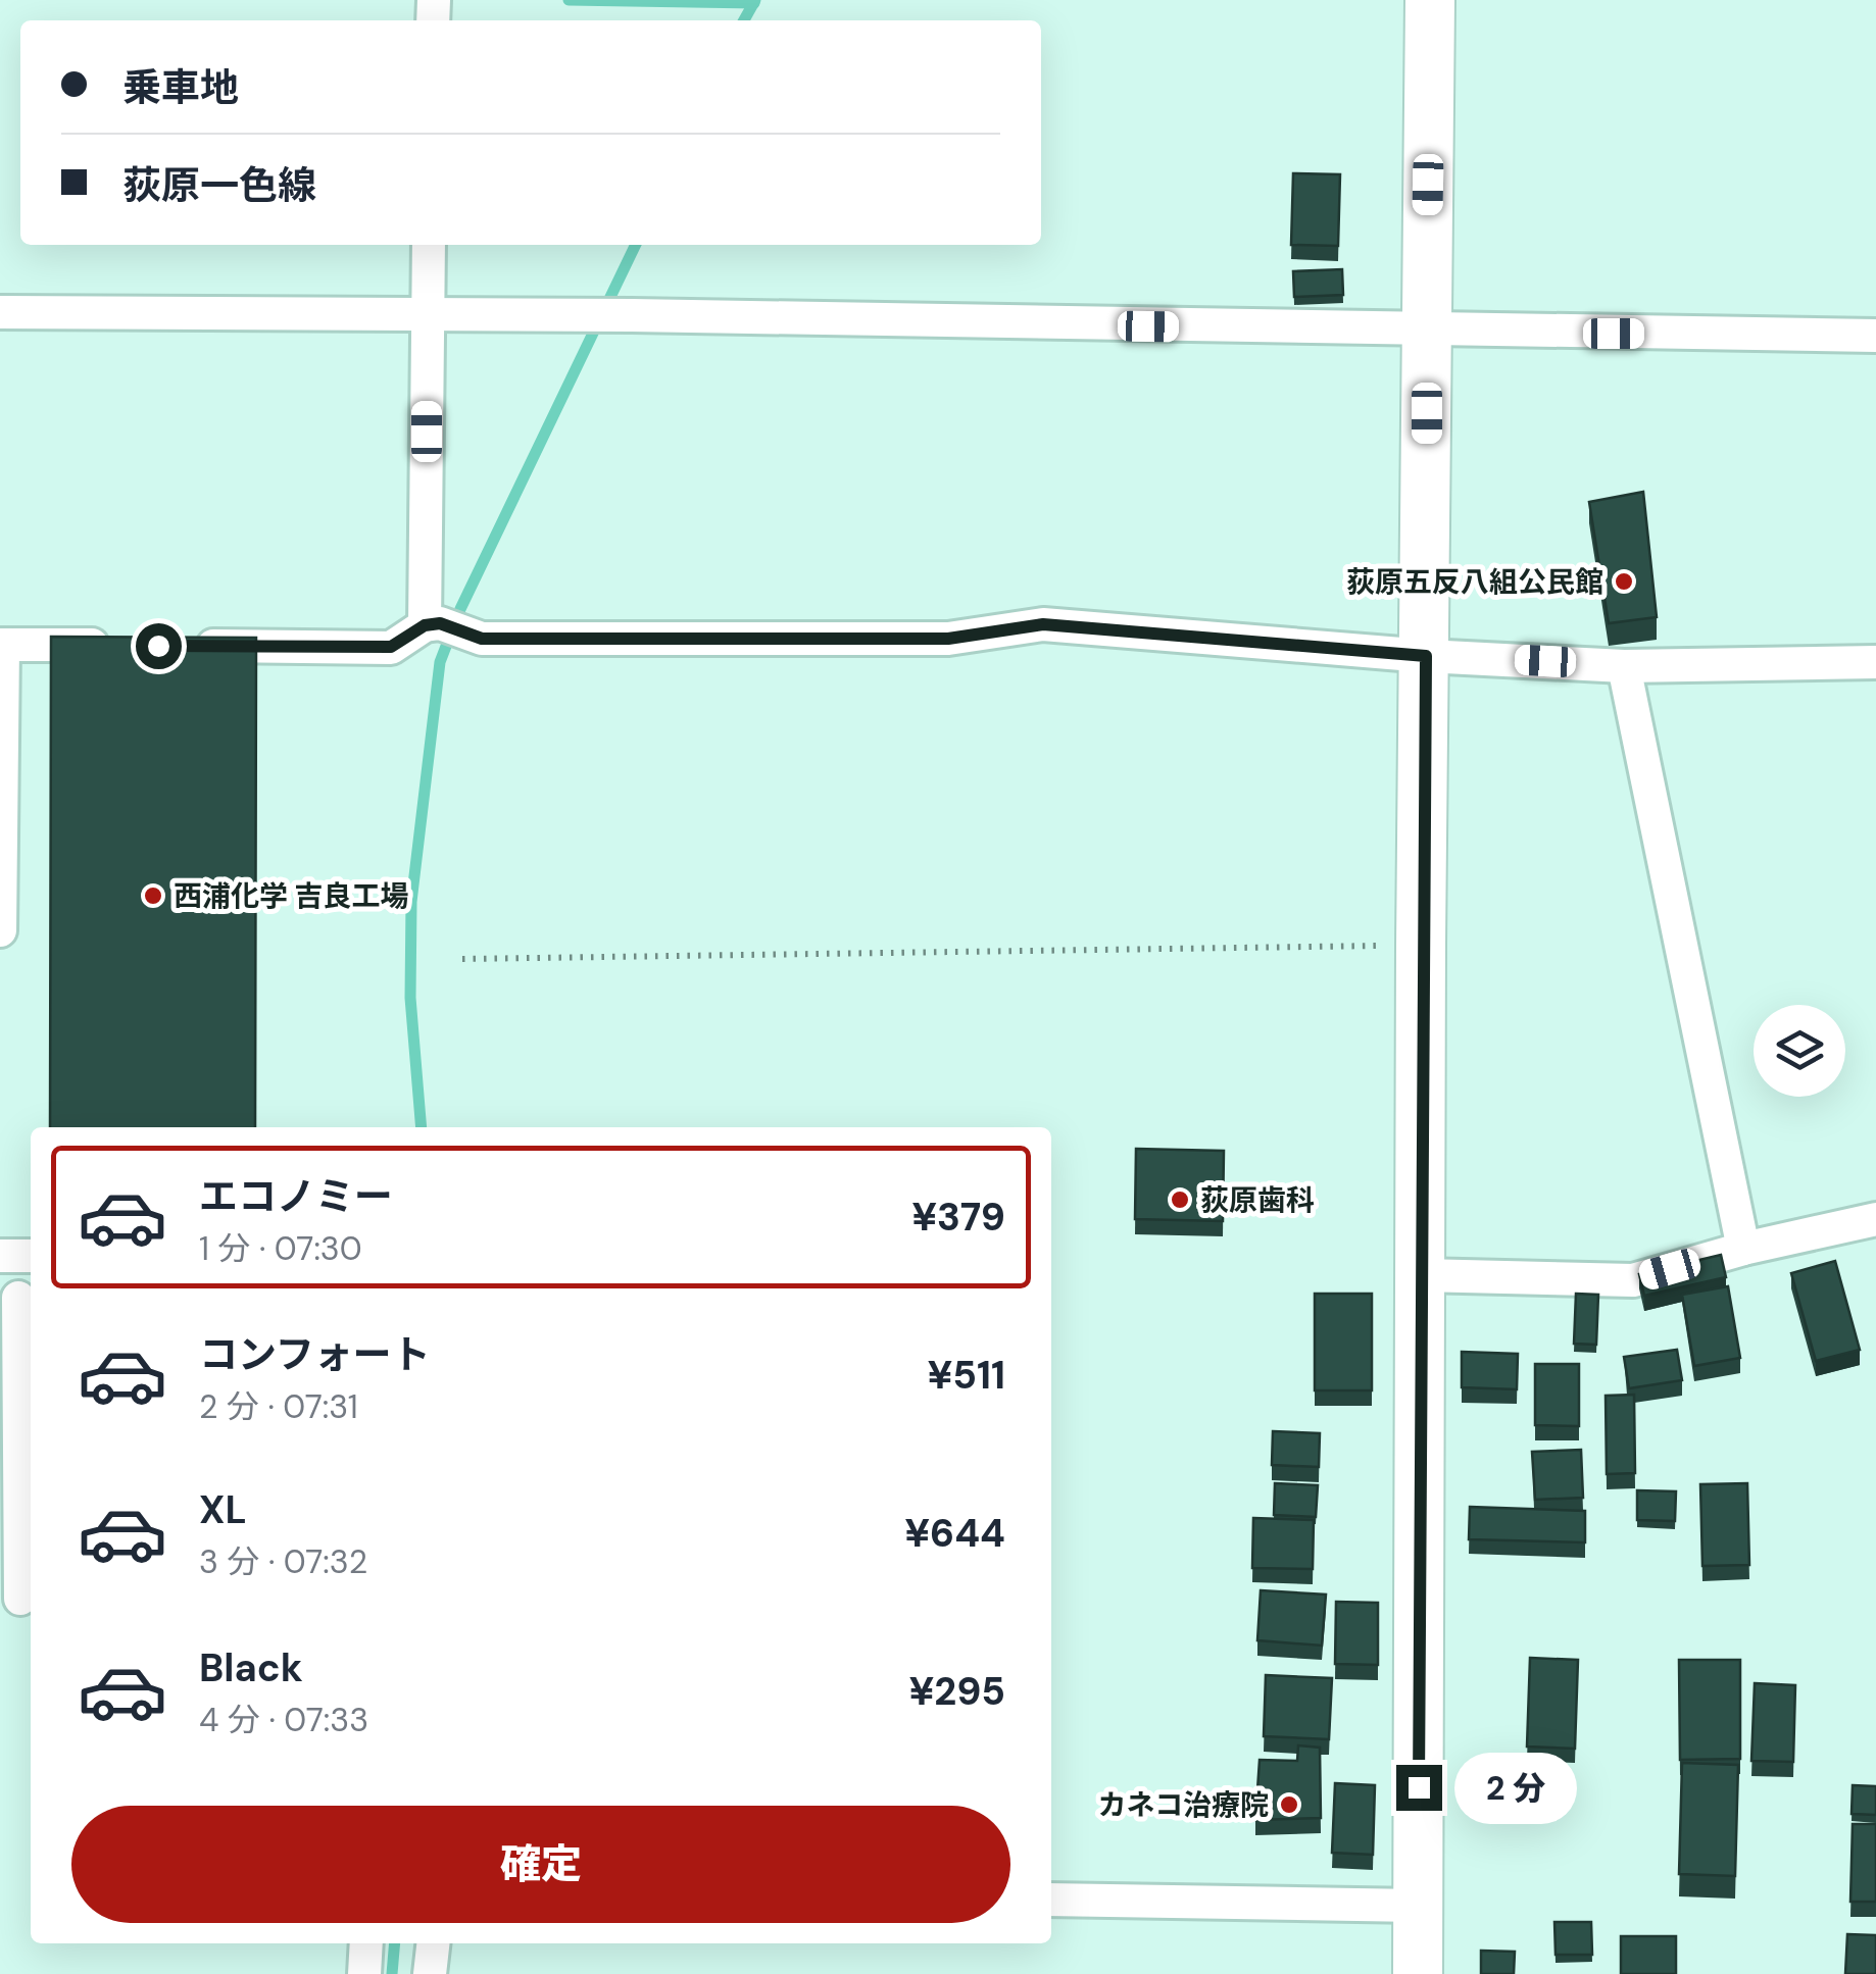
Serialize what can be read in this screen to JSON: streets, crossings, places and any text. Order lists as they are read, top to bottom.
{
  "places": [
    "荻原五反八組公民館",
    "西浦化学 吉良工場",
    "荻原歯科",
    "カネコ治療院"
  ],
  "page": {
    "banner": ["乗車地", "荻原一色線"],
    "list": [
      {
        "name": "エコノミー",
        "note": "1 分 · 07:30",
        "value": "¥379"
      },
      {
        "name": "コンフォート",
        "note": "2 分 · 07:31",
        "value": "¥511"
      },
      {
        "name": "XL",
        "note": "3 分 · 07:32",
        "value": "¥644"
      },
      {
        "name": "Black",
        "note": "4 分 · 07:33",
        "value": "¥295"
      }
    ],
    "bubble": "2 分",
    "buttons": "確定"
  }
}
